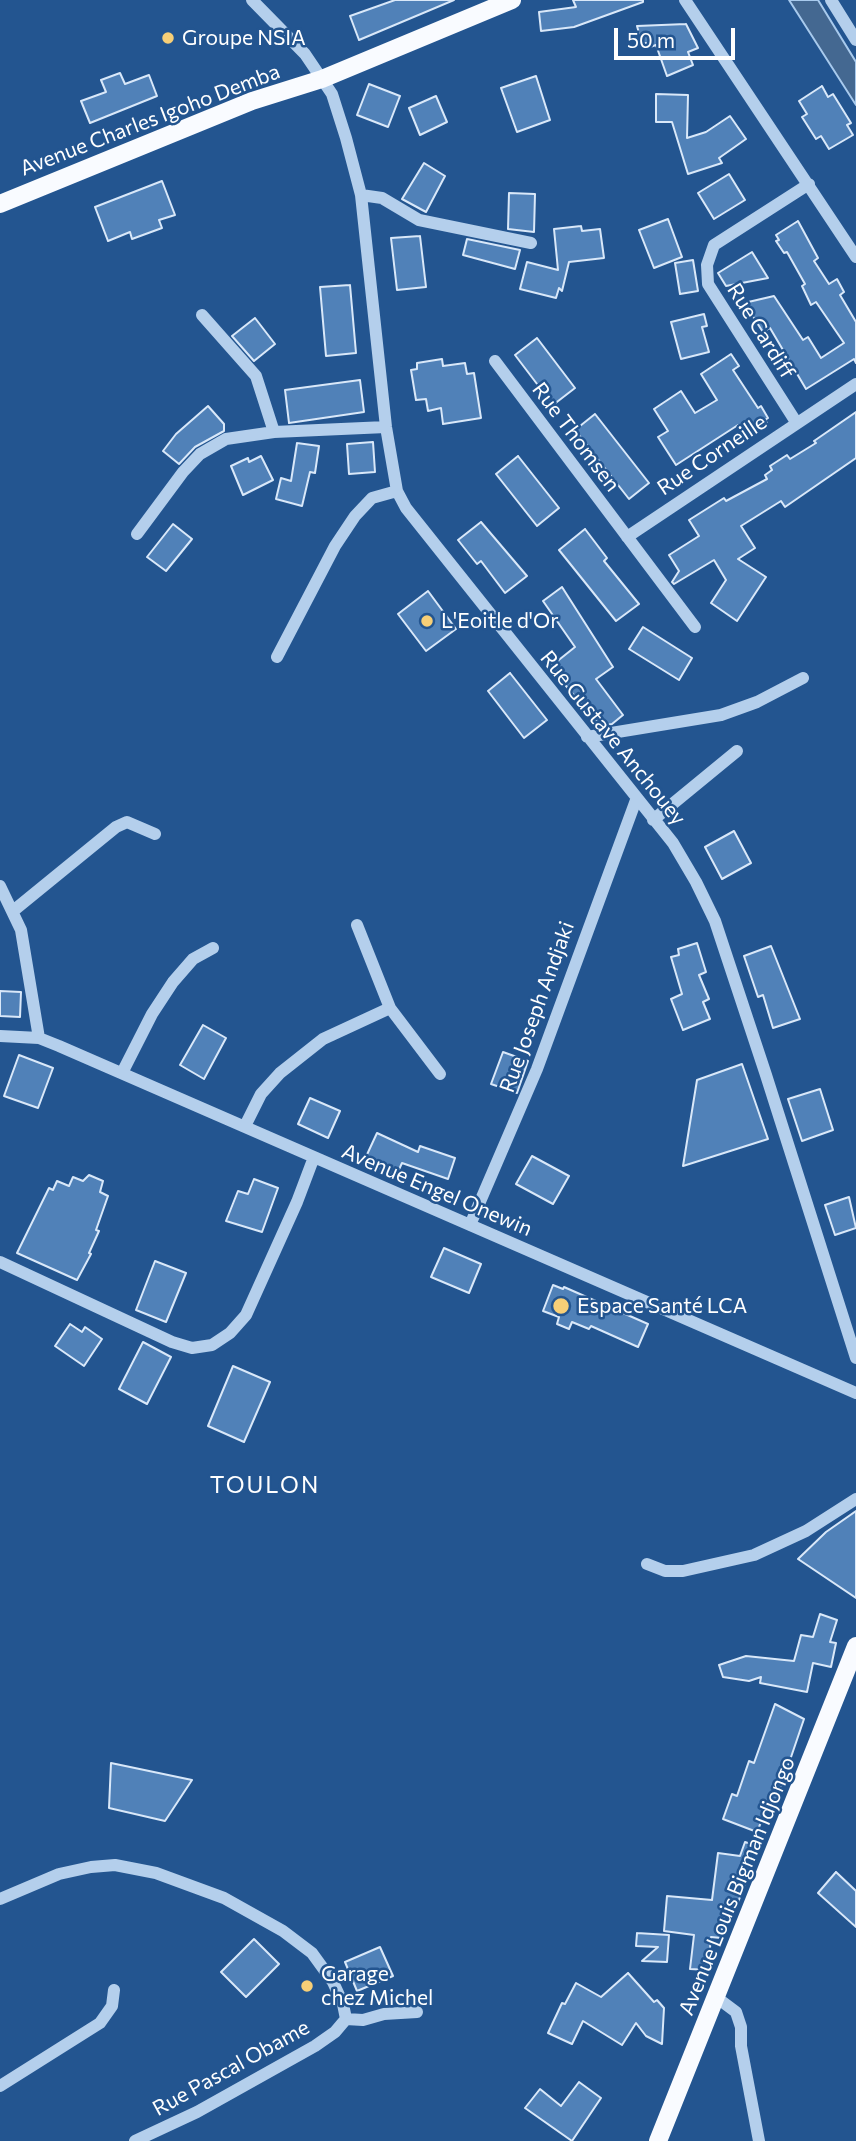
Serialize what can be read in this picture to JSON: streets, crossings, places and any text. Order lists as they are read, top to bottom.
{
  "streets": {
    "main road": ["Avenue Charles Igoho Demba", "Avenue Louis Bigman Idjongo"],
    "street": [
      "Rue Cardiff",
      "Rue Thomsen",
      "Rue Corneille",
      "Rue Gustave Anchouey",
      "Rue Joseph Andjaki",
      "Avenue Engel Onewin",
      "Rue Pascal Obame"
    ]
  },
  "crossings": [
    ["Avenue Charles Igoho Demba", "Rue Gustave Anchouey"],
    ["Rue Cardiff", "Rue Corneille"],
    ["Rue Thomsen", "Rue Corneille"],
    ["Rue Gustave Anchouey", "Rue Joseph Andjaki"],
    ["Rue Joseph Andjaki", "Avenue Engel Onewin"]
  ],
  "districts": ["TOULON"],
  "places": [
    "Groupe NSIA",
    "L'Eoitle d'Or",
    "Espace Santé LCA",
    "Garage chez Michel"
  ],
  "scale_bar": "50 m"
}
